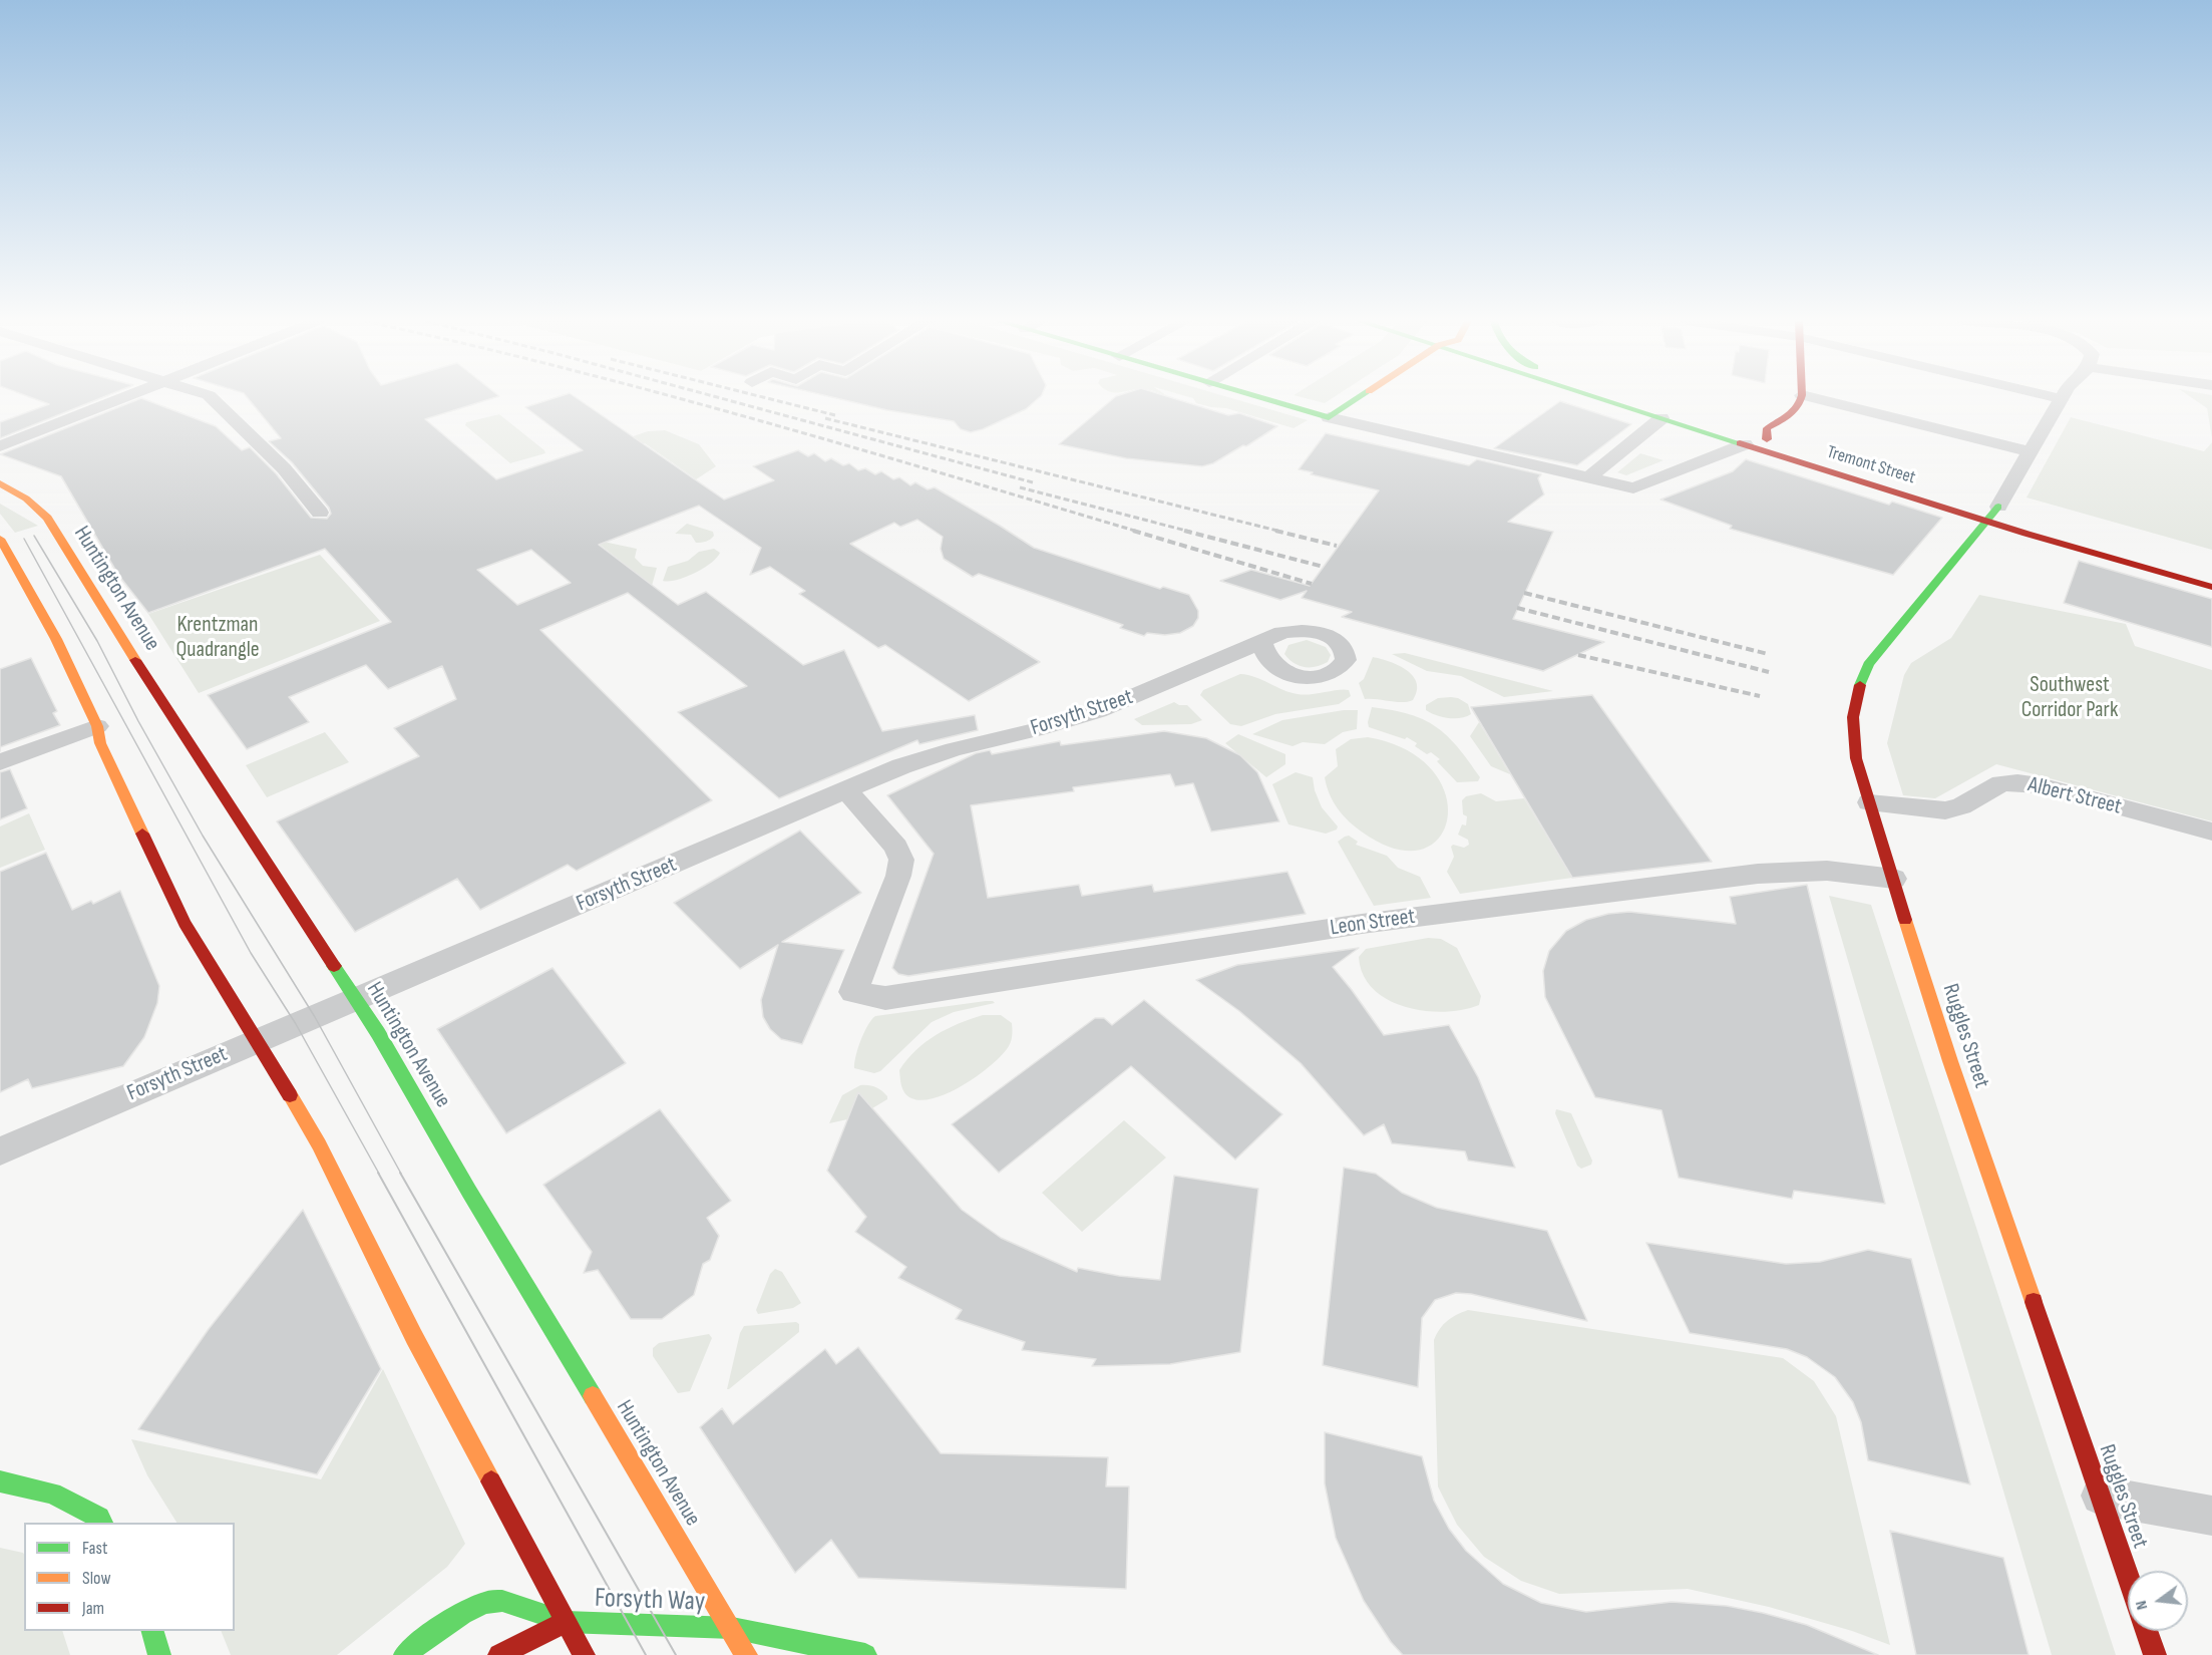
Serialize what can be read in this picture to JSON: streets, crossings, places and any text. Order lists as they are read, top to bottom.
{
  "streets": {
    "main road": [
      "Tremont Street",
      "Huntington Avenue",
      "Ruggles Street",
      "Forsyth Way"
    ],
    "street": ["Forsyth Street", "Albert Street", "Leon Street"]
  },
  "crossings": [
    ["Tremont Street", "Ruggles Street"],
    ["Huntington Avenue", "Forsyth Street"],
    ["Huntington Avenue", "Forsyth Way"],
    ["Forsyth Street", "Leon Street"],
    ["Albert Street", "Ruggles Street"],
    ["Leon Street", "Ruggles Street"]
  ],
  "parks": ["Krentzman Quadrangle", "Southwest Corridor Park"],
  "legend": ["Fast", "Slow", "Jam"],
  "north": "left"
}
